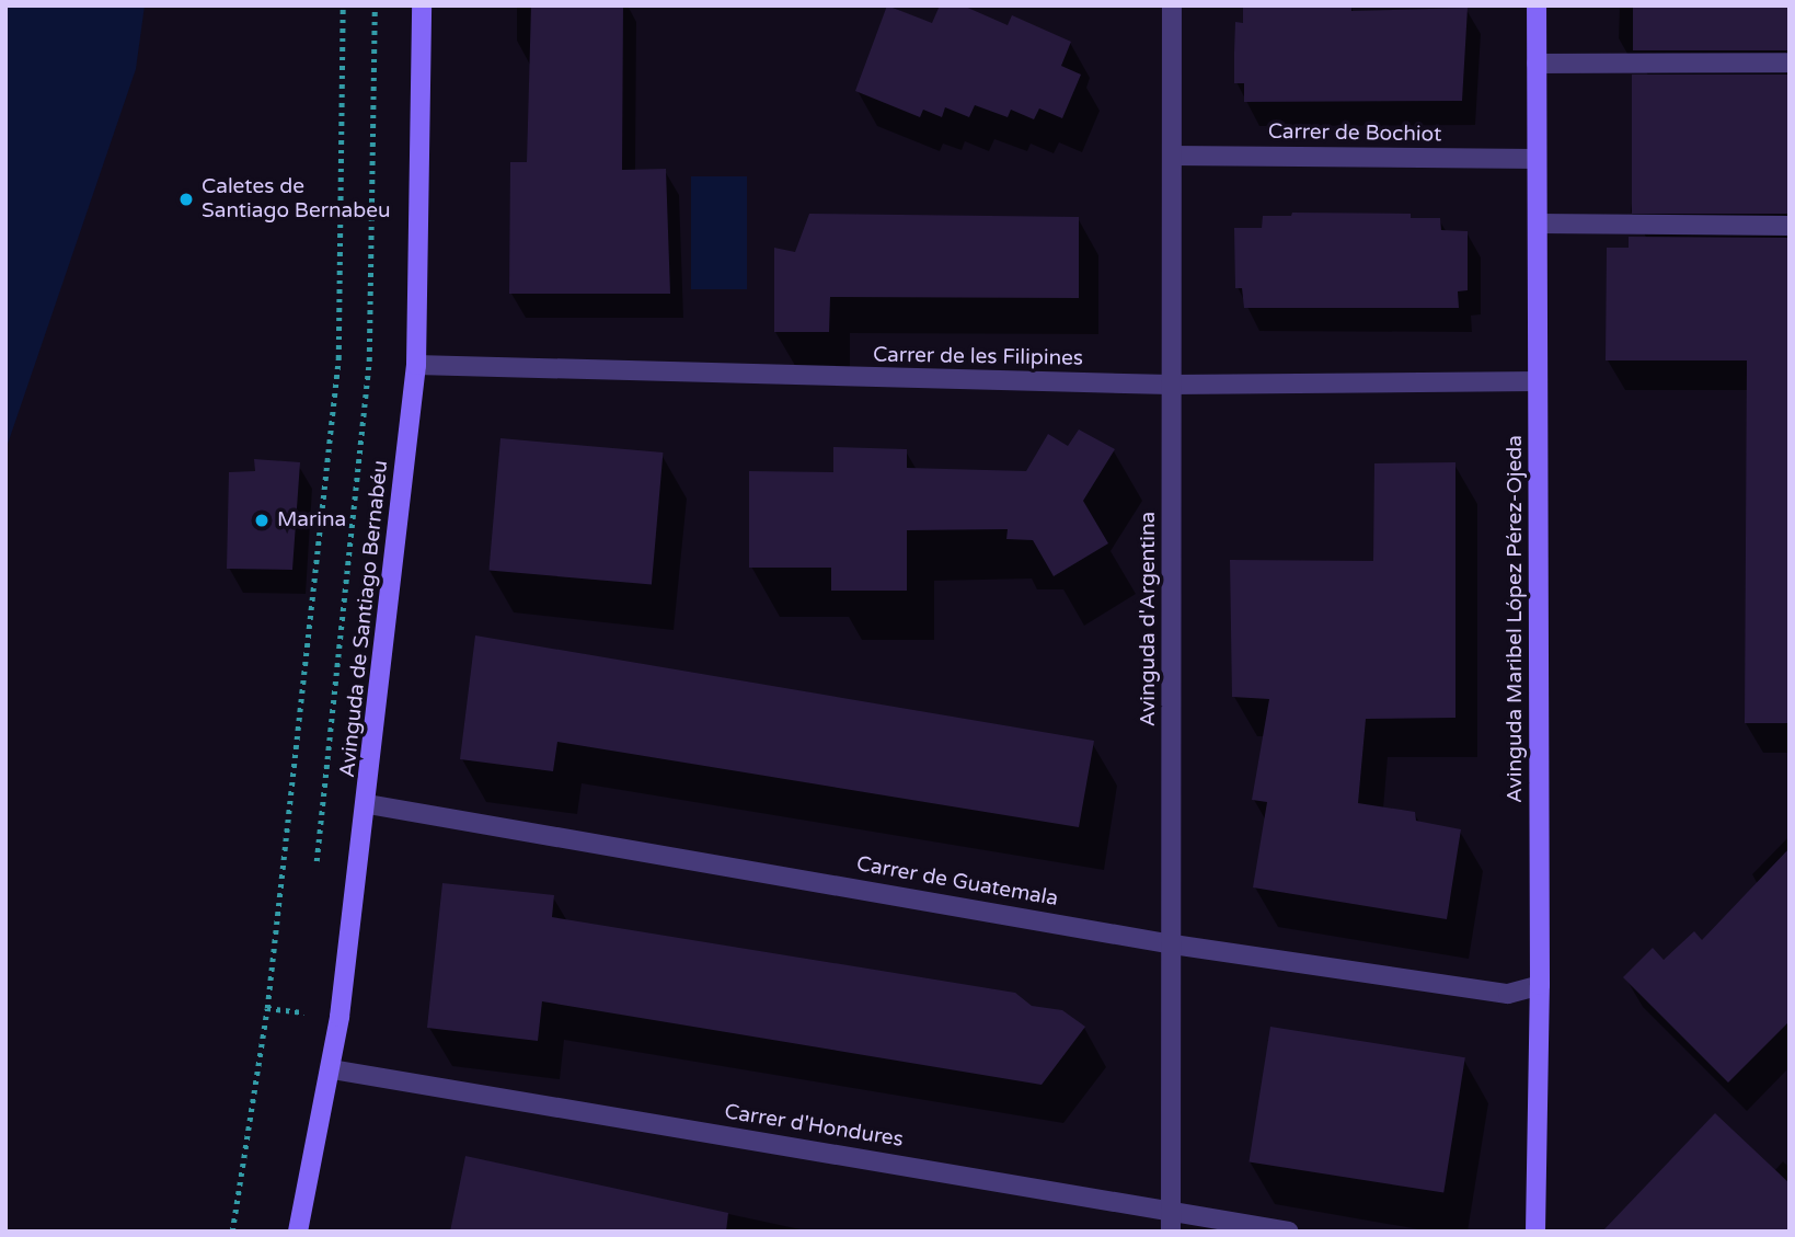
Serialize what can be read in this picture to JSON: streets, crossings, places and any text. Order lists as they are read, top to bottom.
{
  "streets": {
    "street": [
      "Carrer de Bochiot",
      "Carrer de les Filipines",
      "Avinguda de Santiago Bernabéu",
      "Avinguda d'Argentina",
      "Avinguda Maribel López Pérez-Ojeda",
      "Carrer de Guatemala",
      "Carrer d'Hondures"
    ]
  },
  "crossings": [
    ["Carrer de Bochiot", "Avinguda d'Argentina"],
    ["Carrer de Bochiot", "Avinguda Maribel López Pérez-Ojeda"],
    ["Carrer de les Filipines", "Avinguda de Santiago Bernabéu"],
    ["Carrer de les Filipines", "Avinguda d'Argentina"],
    ["Carrer de les Filipines", "Avinguda Maribel López Pérez-Ojeda"],
    ["Avinguda de Santiago Bernabéu", "Carrer de Guatemala"],
    ["Avinguda de Santiago Bernabéu", "Carrer d'Hondures"],
    ["Avinguda d'Argentina", "Carrer de Guatemala"],
    ["Avinguda d'Argentina", "Carrer d'Hondures"],
    ["Avinguda Maribel López Pérez-Ojeda", "Carrer de Guatemala"]
  ],
  "places": ["Caletes de Santiago Bernabeu", "Marina"]
}
